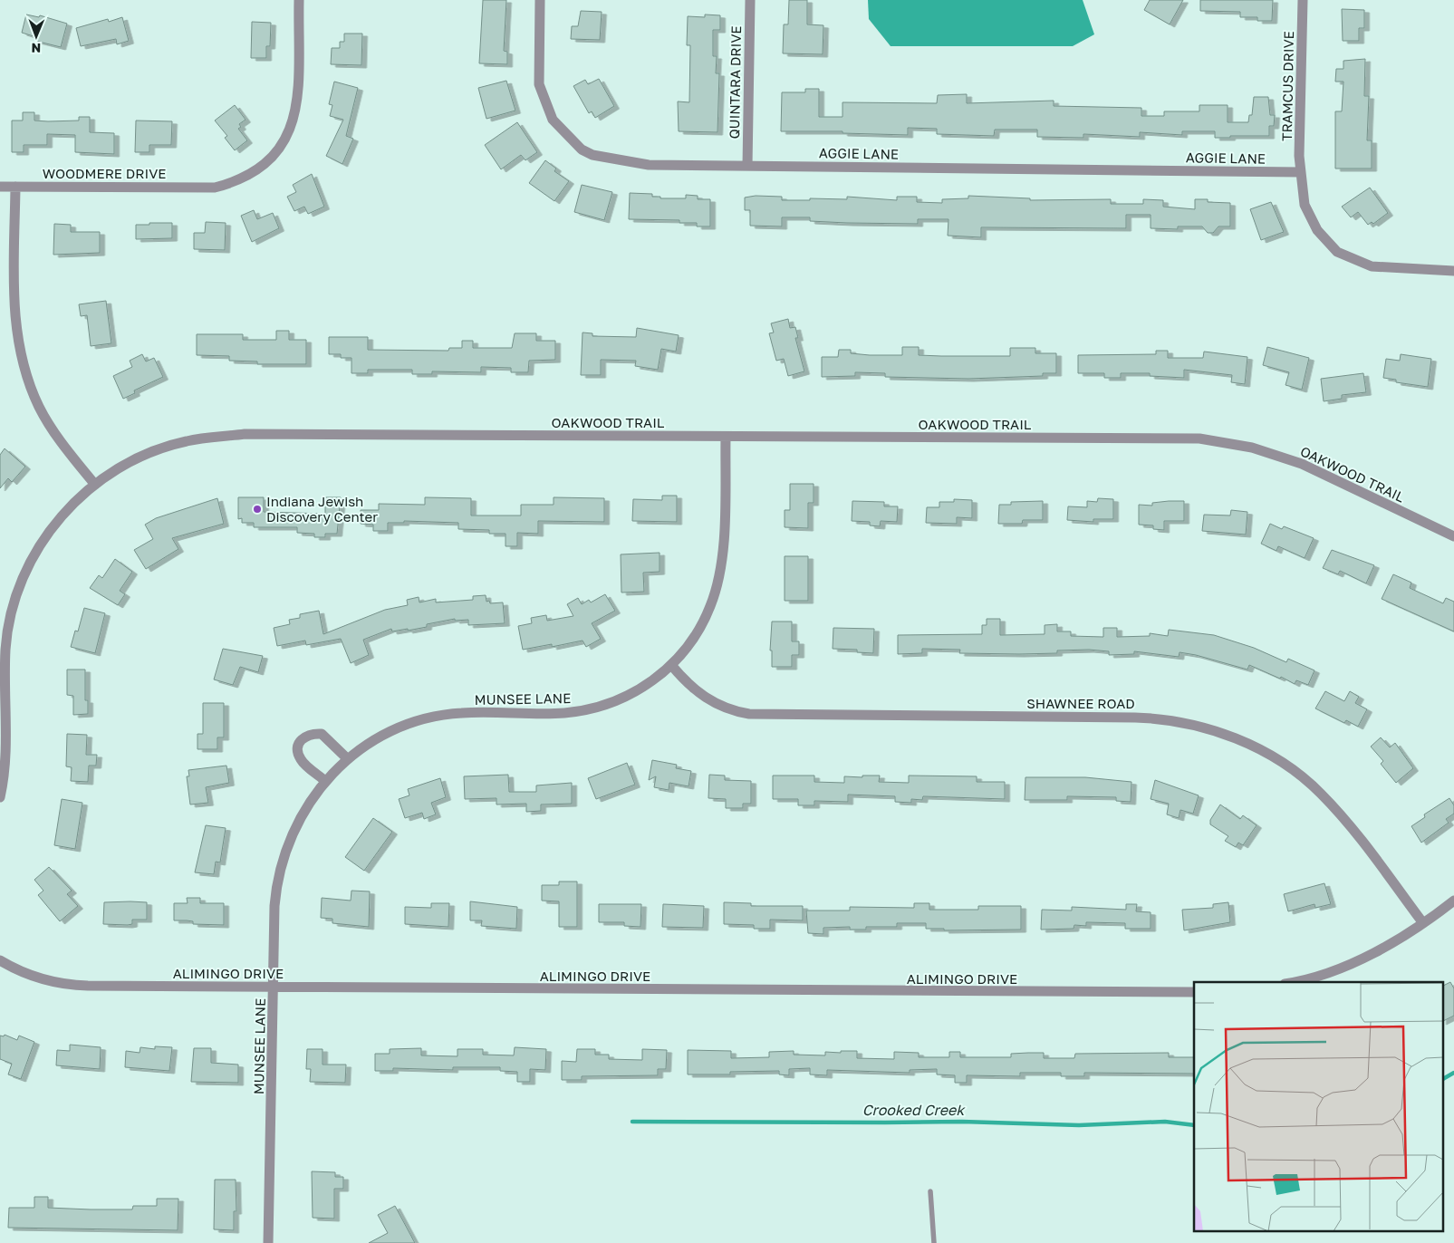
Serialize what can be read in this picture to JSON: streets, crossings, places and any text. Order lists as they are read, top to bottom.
{
  "streets": {
    "street": [
      "QUINTARA DRIVE",
      "TRAMCUS DRIVE",
      "AGGIE LANE",
      "WOODMERE DRIVE",
      "OAKWOOD TRAIL",
      "MUNSEE LANE",
      "SHAWNEE ROAD",
      "ALIMINGO DRIVE"
    ]
  },
  "crossings": [
    ["QUINTARA DRIVE", "AGGIE LANE"],
    ["TRAMCUS DRIVE", "AGGIE LANE"],
    ["OAKWOOD TRAIL", "MUNSEE LANE"],
    ["MUNSEE LANE", "SHAWNEE ROAD"],
    ["MUNSEE LANE", "ALIMINGO DRIVE"]
  ],
  "water": ["Crooked Creek"],
  "places": ["Indiana Jewish Discovery Center"],
  "north": "bottom"
}
